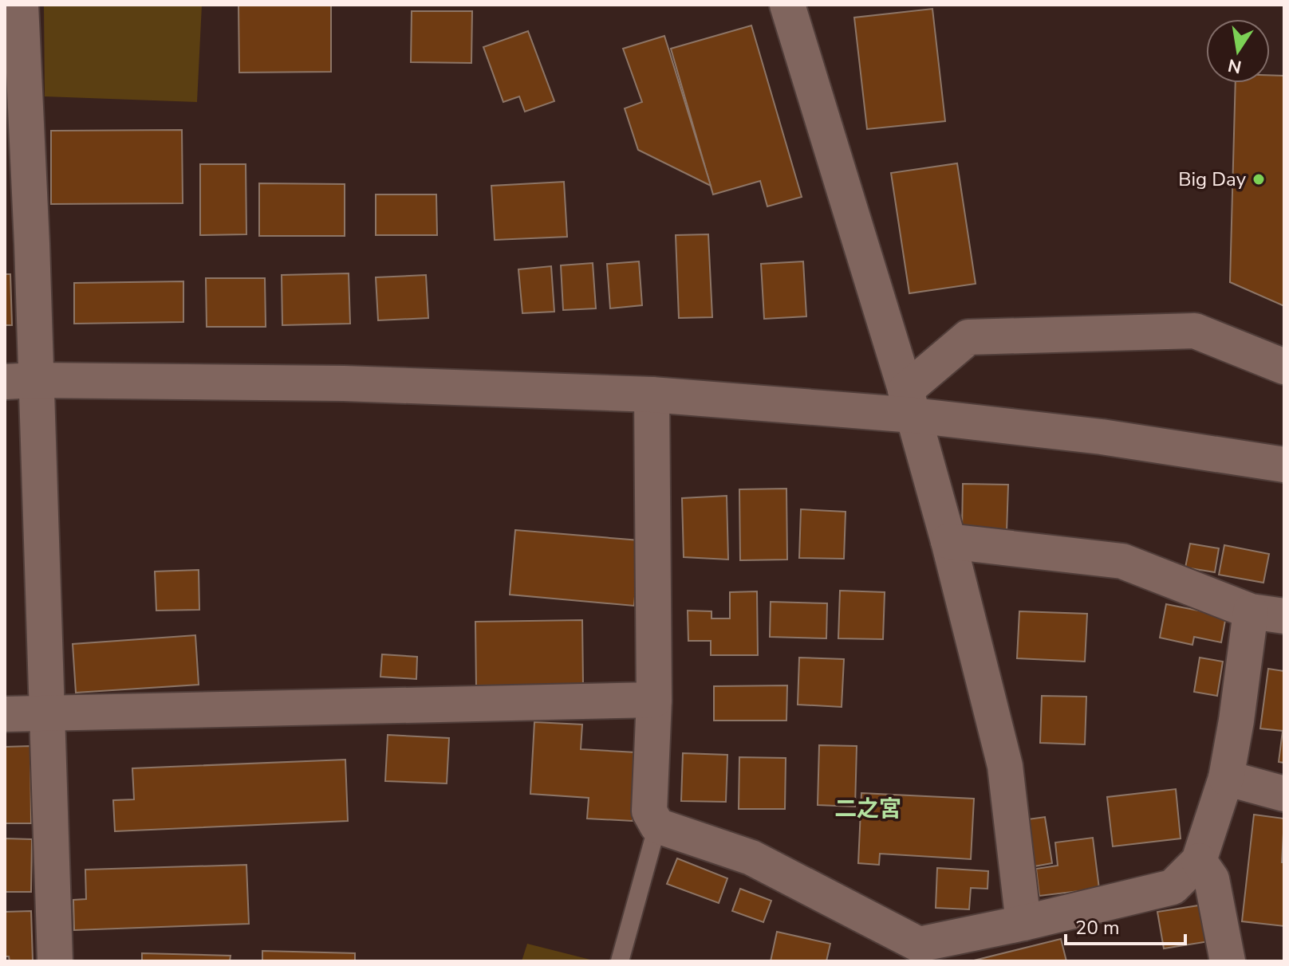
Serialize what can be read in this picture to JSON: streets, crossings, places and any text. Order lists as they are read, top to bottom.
{
  "districts": ["二之宮"],
  "places": ["Big Day"],
  "scale_bar": "20 m",
  "north": "bottom"
}
